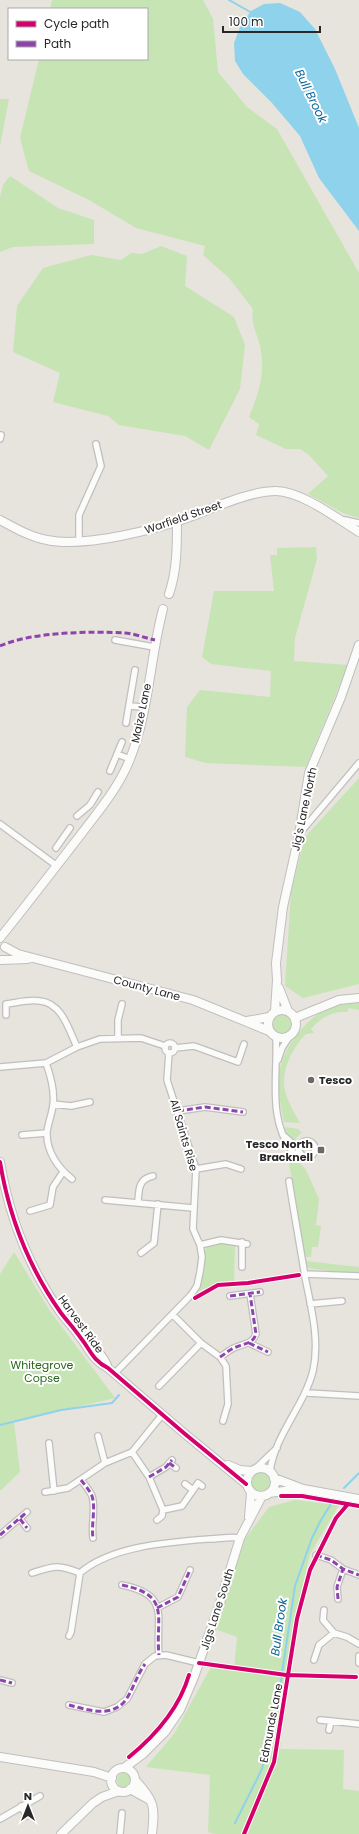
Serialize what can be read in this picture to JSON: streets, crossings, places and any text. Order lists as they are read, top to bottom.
{
  "streets": {
    "street": [
      "Warfield Street",
      "Maize Lane",
      "Jig's Lane North",
      "County Lane",
      "All Saints Rise",
      "Harvest Ride",
      "Jigs Lane South"
    ],
    "cycle path": ["Edmunds Lane"]
  },
  "crossings": [
    ["Jig's Lane North", "County Lane"],
    ["All Saints Rise", "Harvest Ride"],
    ["Harvest Ride", "Jigs Lane South"]
  ],
  "water": ["Bull Brook"],
  "parks": ["Whitegrove Copse"],
  "places": {
    "other": ["Tesco"],
    "transit": ["Tesco North Bracknell"]
  },
  "legend": ["Cycle path", "Path"],
  "scale_bar": "100 m",
  "north": "top"
}
